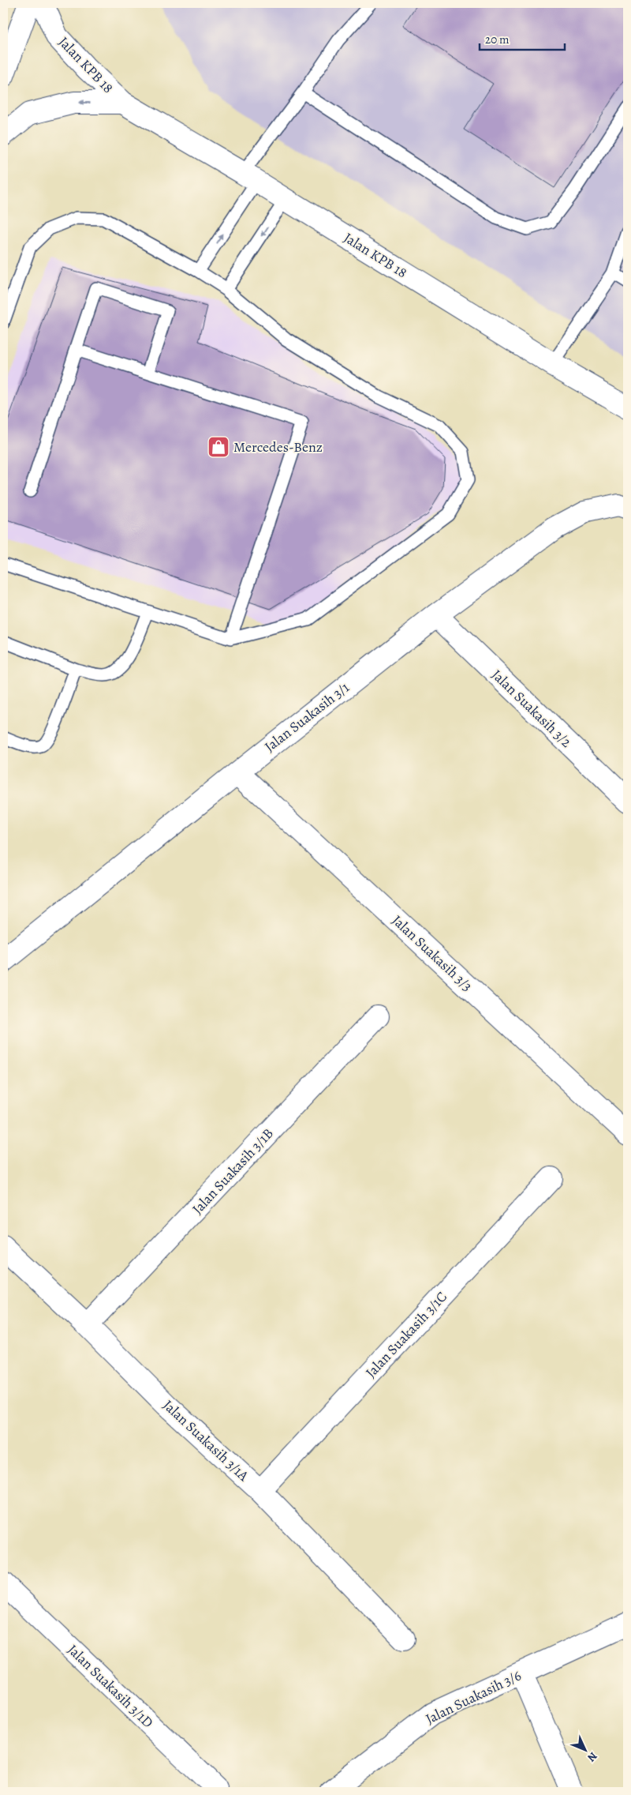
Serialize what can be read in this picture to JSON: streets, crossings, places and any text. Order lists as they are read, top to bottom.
{
  "streets": {
    "main road": [
      "Jalan KPB 18",
      "Jalan Suakasih 3/2",
      "Jalan Suakasih 3/1",
      "Jalan Suakasih 3/3",
      "Jalan Suakasih 3/1B",
      "Jalan Suakasih 3/1C",
      "Jalan Suakasih 3/1A",
      "Jalan Suakasih 3/1D",
      "Jalan Suakasih 3/6"
    ]
  },
  "crossings": [
    ["Jalan Suakasih 3/2", "Jalan Suakasih 3/1"],
    ["Jalan Suakasih 3/1", "Jalan Suakasih 3/3"],
    ["Jalan Suakasih 3/1B", "Jalan Suakasih 3/1A"],
    ["Jalan Suakasih 3/1C", "Jalan Suakasih 3/1A"]
  ],
  "places": {
    "shop": ["Mercedes-Benz"]
  },
  "scale_bar": "20 m",
  "north": "bottom right"
}
